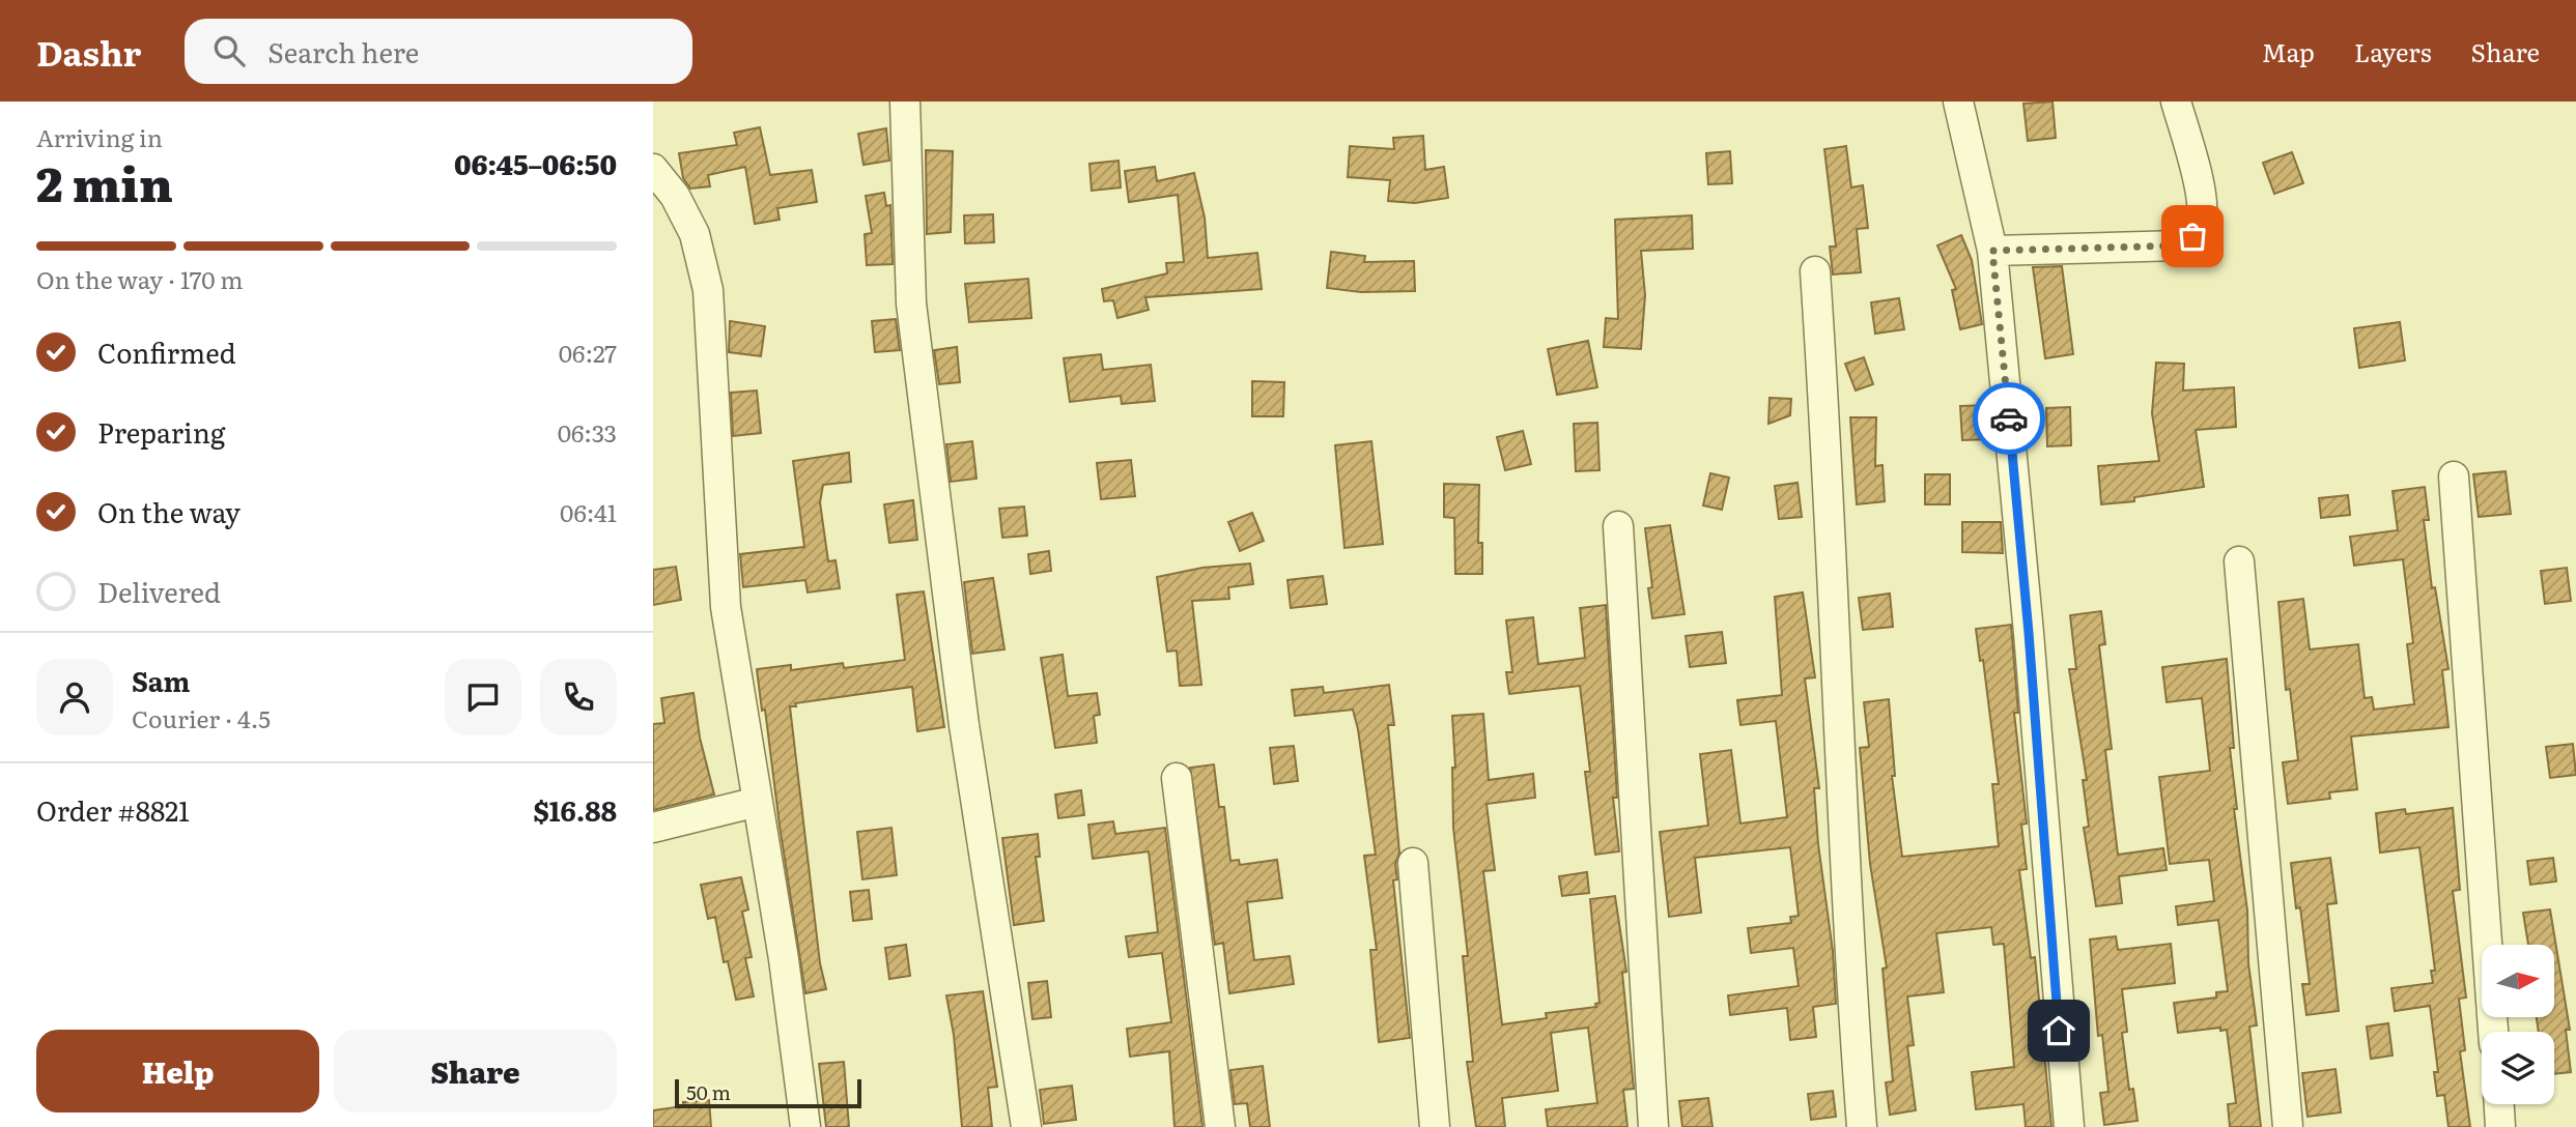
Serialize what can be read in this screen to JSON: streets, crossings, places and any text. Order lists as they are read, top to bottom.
{
  "scale_bar": "50 m",
  "north": "right",
  "page": {
    "header": "Dashr",
    "search": "Search here",
    "nav": ["Map", "Layers", "Share"],
    "heading": ["2 min", "Arriving in", "06:45–06:50"],
    "panel": [
      "Sam",
      "Courier · 4.5",
      "Order #8821",
      "$16.88"
    ],
    "bar": "On the way · 170 m",
    "list": [
      ["Confirmed", "06:27"],
      ["Preparing", "06:33"],
      ["On the way", "06:41"],
      "Delivered"
    ],
    "buttons": ["Help", "Share"],
    "scale": "50 m"
  }
}
